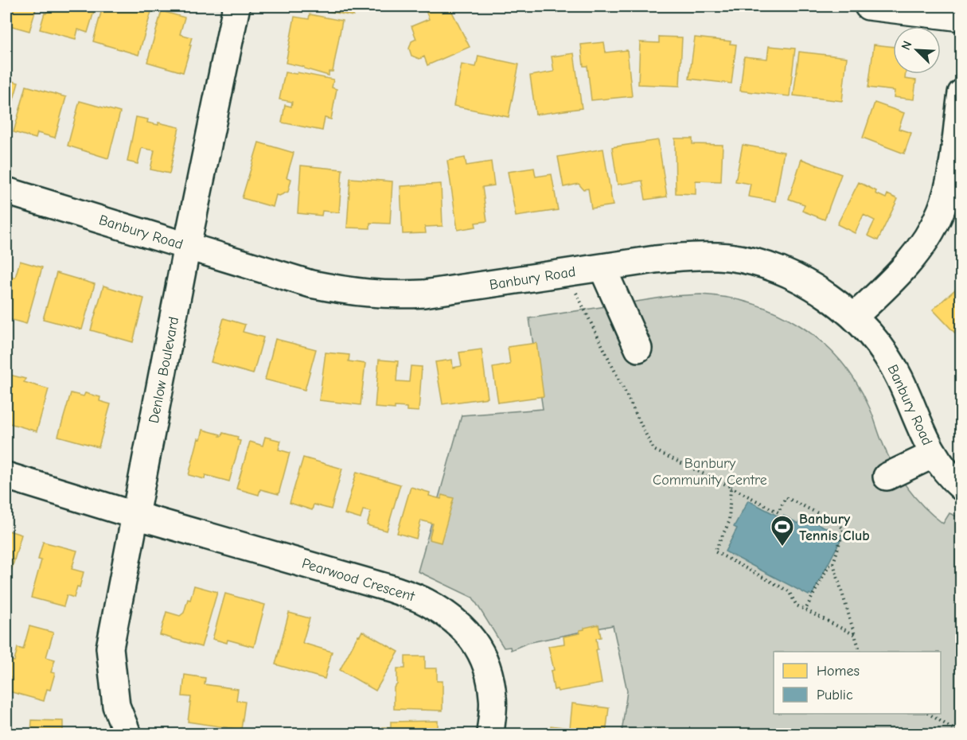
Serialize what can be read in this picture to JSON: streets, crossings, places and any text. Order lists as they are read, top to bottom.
{
  "streets": {
    "street": ["Banbury Road", "Denlow Boulevard", "Pearwood Crescent"]
  },
  "crossings": [
    ["Banbury Road", "Denlow Boulevard"],
    ["Denlow Boulevard", "Pearwood Crescent"]
  ],
  "parks": ["Banbury Community Centre"],
  "places": {
    "sports": ["Banbury Tennis Club"]
  },
  "legend": ["Homes", "Public"],
  "north": "top left"
}
